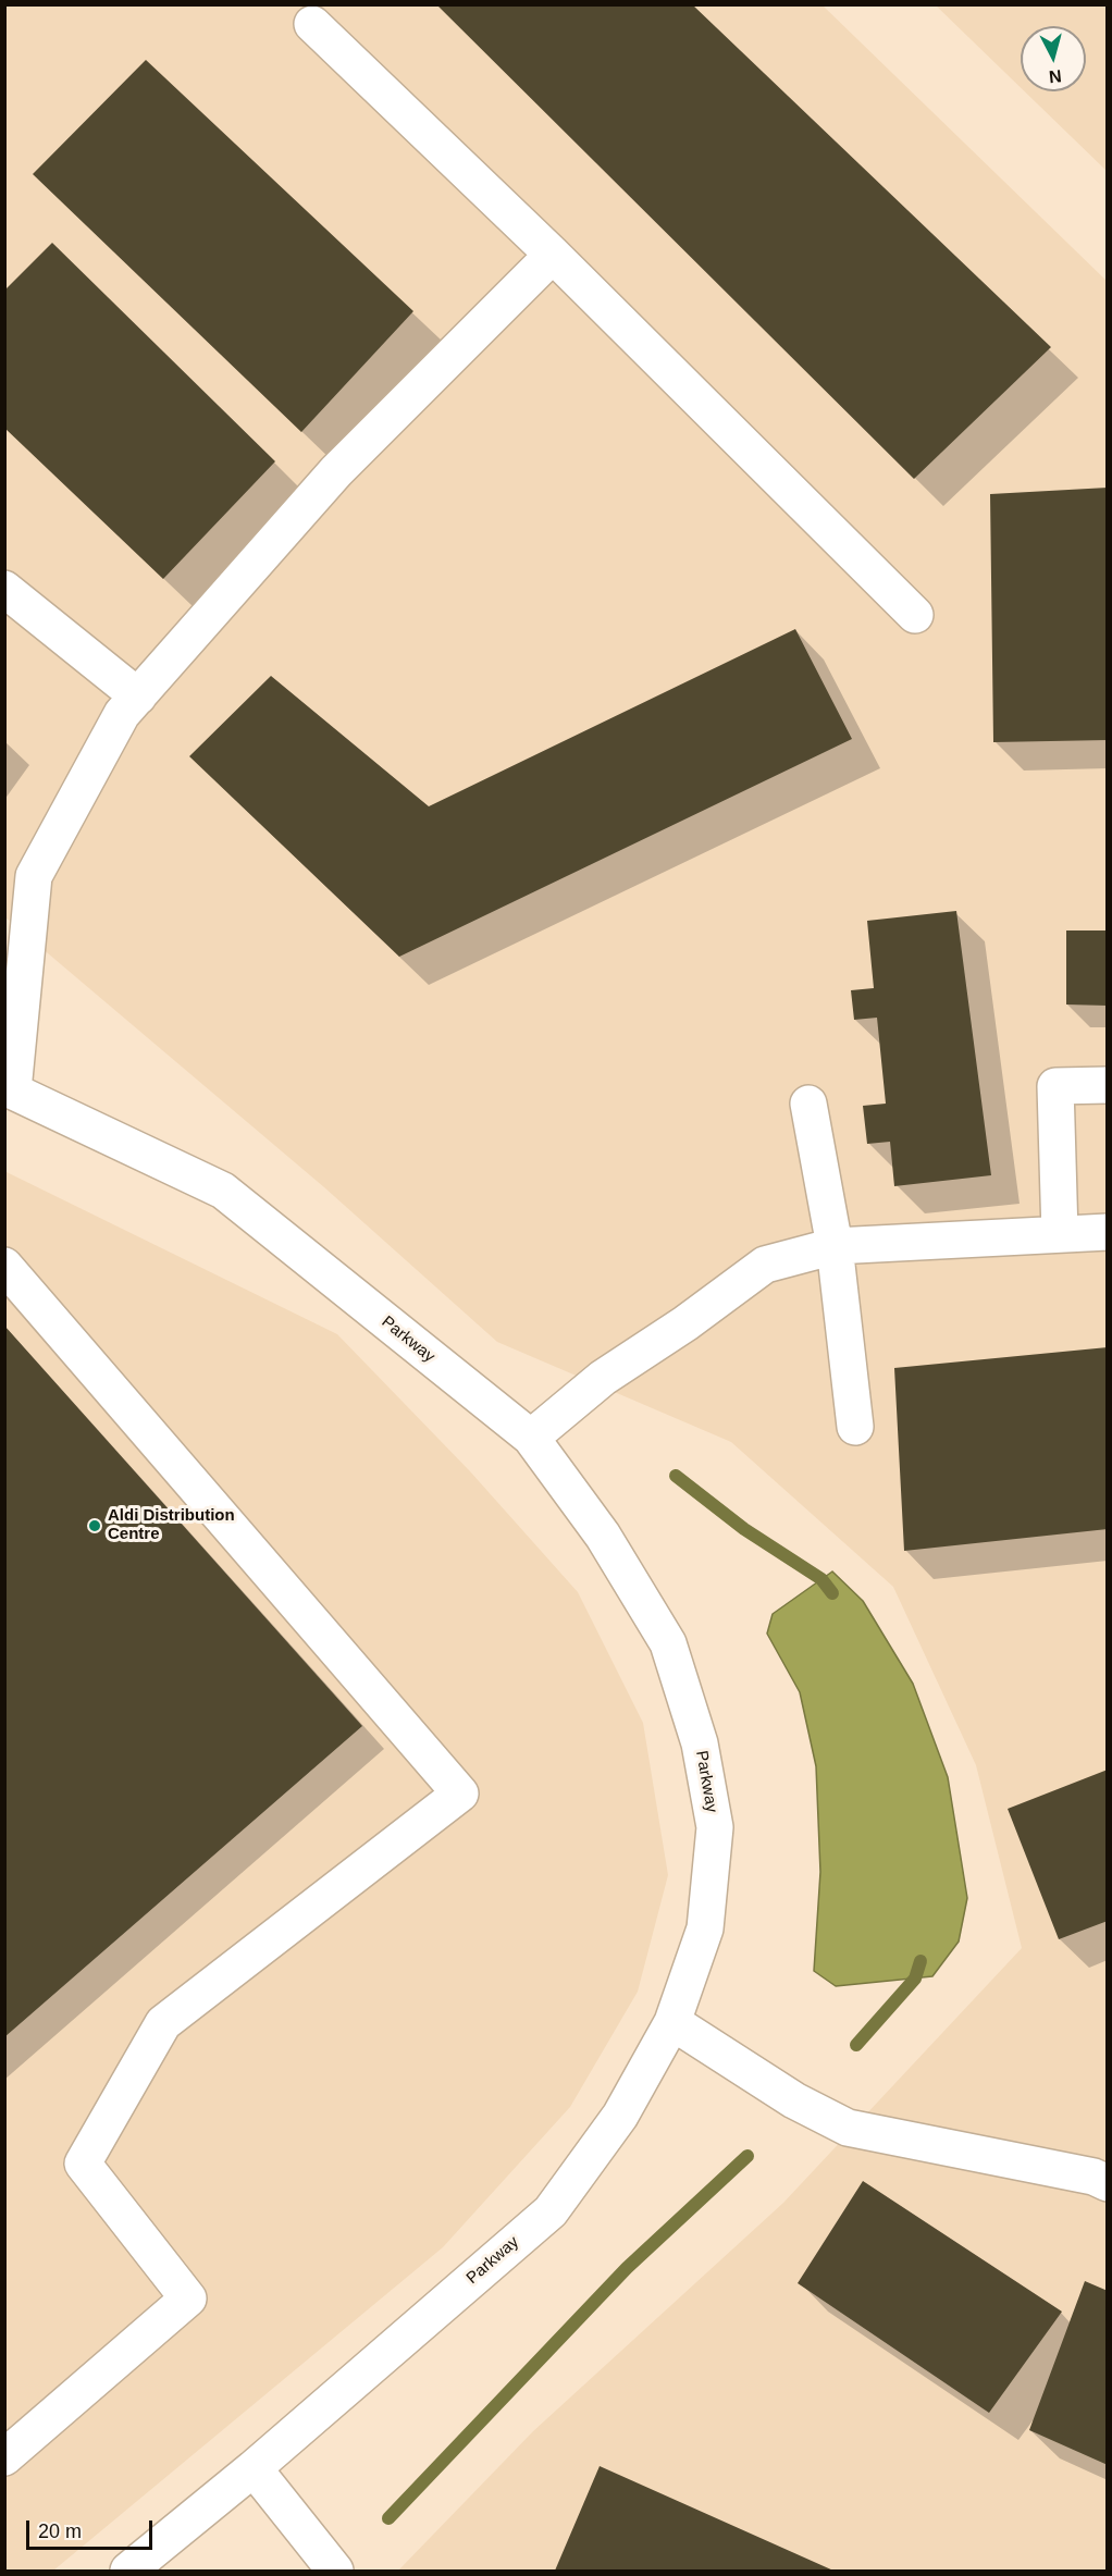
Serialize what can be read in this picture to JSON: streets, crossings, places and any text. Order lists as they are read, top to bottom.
{
  "streets": {
    "street": ["Parkway"]
  },
  "places": ["Aldi Distribution Centre"],
  "scale_bar": "20 m",
  "north": "bottom"
}
